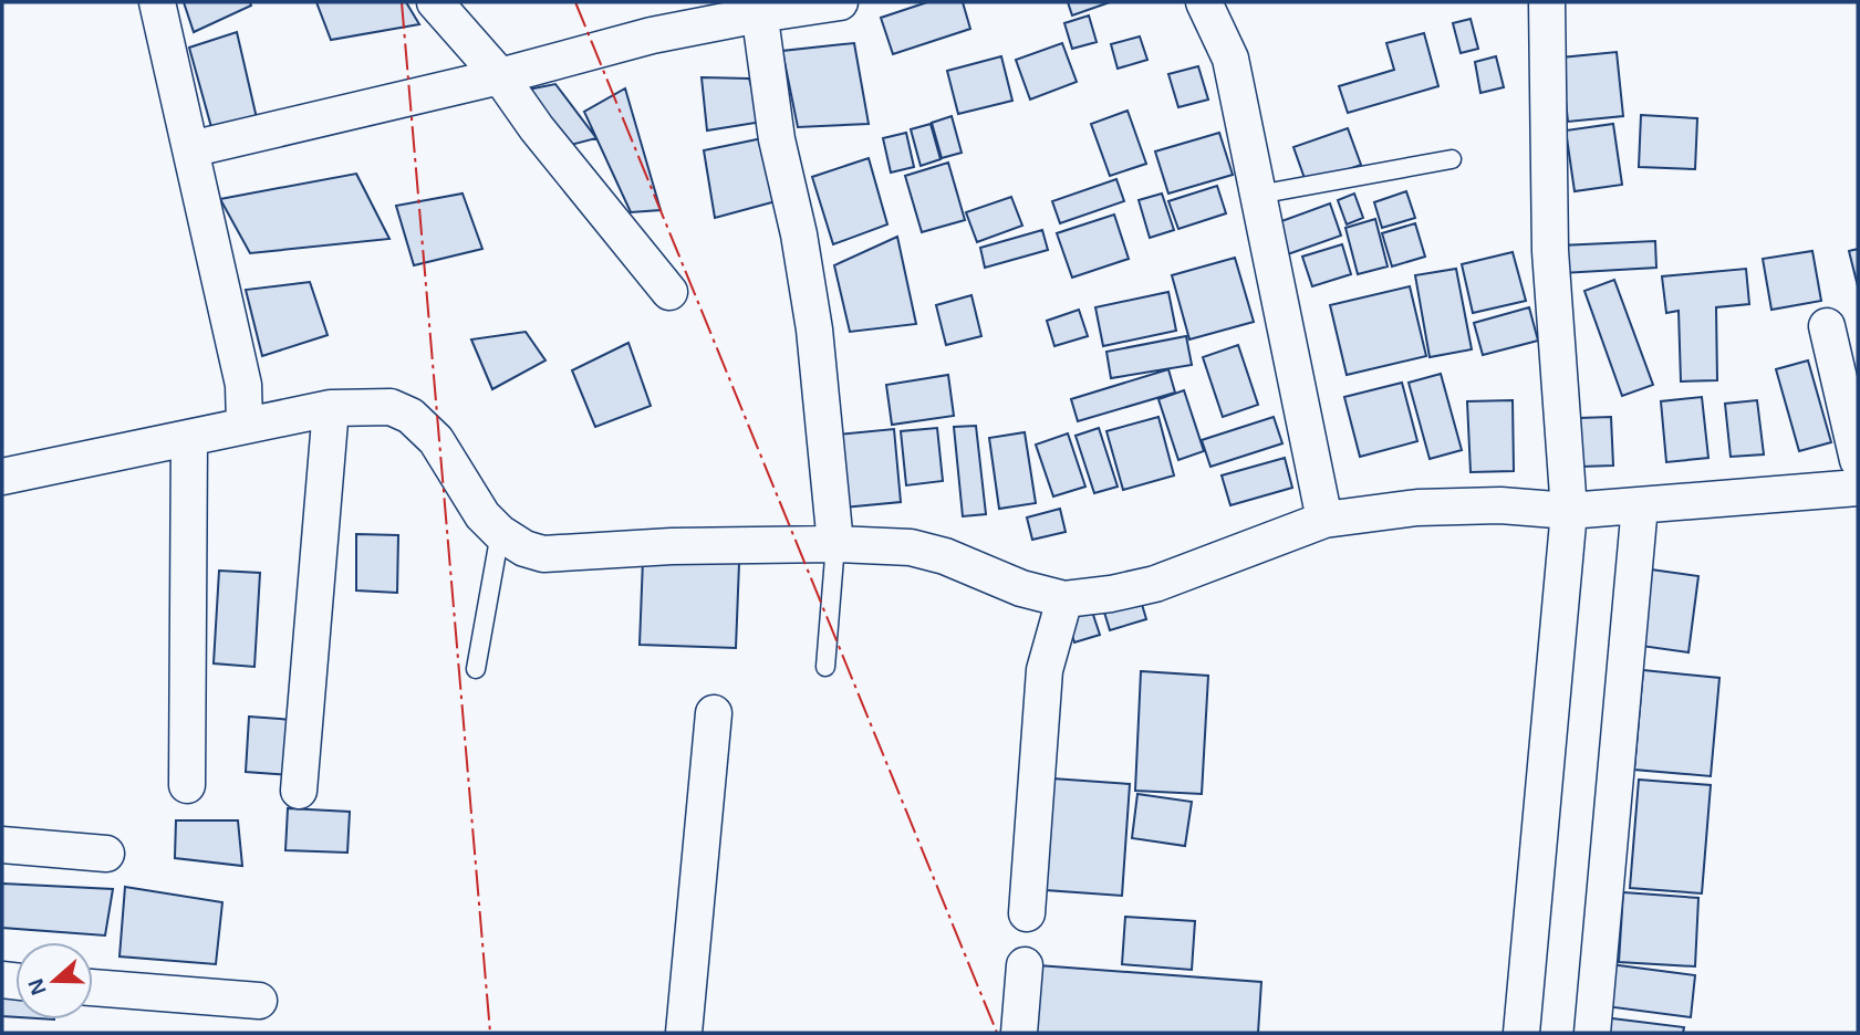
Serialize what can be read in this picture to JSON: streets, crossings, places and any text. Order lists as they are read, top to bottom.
{
  "north": "left"
}
